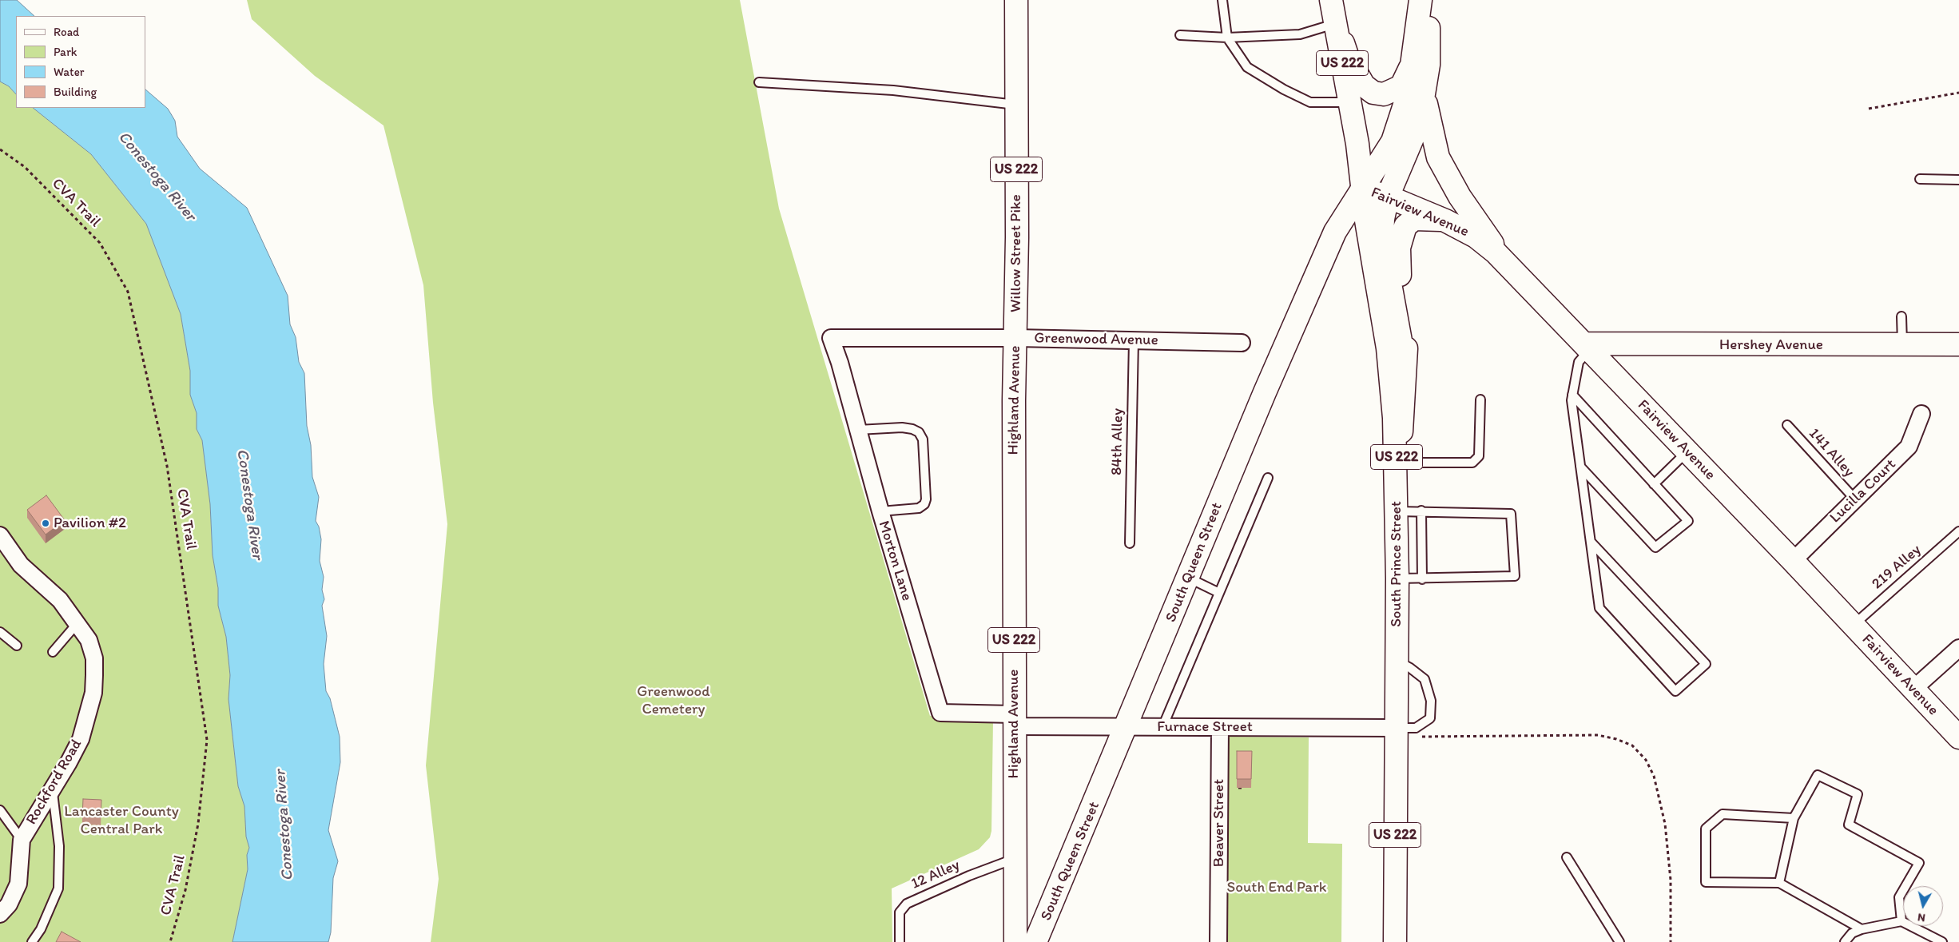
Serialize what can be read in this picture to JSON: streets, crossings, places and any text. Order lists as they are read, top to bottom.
{
  "streets": {
    "main road": [
      "US 222",
      "Fairview Avenue",
      "Willow Street Pike",
      "Hershey Avenue",
      "Highland Avenue",
      "South Queen Street",
      "South Prince Street"
    ],
    "street": [
      "Greenwood Avenue",
      "Lucilla Court",
      "Morton Lane",
      "Furnace Street",
      "Rockford Road",
      "Beaver Street"
    ],
    "lane": [
      "84th Alley",
      "141 Alley",
      "219 Alley",
      "12 Alley"
    ],
    "path": ["CVA Trail"]
  },
  "crossings": [
    ["US 222", "Fairview Avenue"],
    ["US 222", "South Queen Street"],
    ["US 222", "South Prince Street"],
    ["Fairview Avenue", "Hershey Avenue"],
    ["Fairview Avenue", "Lucilla Court"],
    ["Fairview Avenue", "South Queen Street"],
    ["Fairview Avenue", "South Prince Street"],
    ["Fairview Avenue", "219 Alley"],
    ["Willow Street Pike", "Greenwood Avenue"],
    ["Willow Street Pike", "Highland Avenue"],
    ["Greenwood Avenue", "Highland Avenue"],
    ["Greenwood Avenue", "84th Alley"],
    ["Greenwood Avenue", "Morton Lane"],
    ["Highland Avenue", "Morton Lane"],
    ["Highland Avenue", "Furnace Street"],
    ["Highland Avenue", "12 Alley"],
    ["141 Alley", "Lucilla Court"],
    ["Morton Lane", "Furnace Street"],
    ["South Queen Street", "South Prince Street"],
    ["South Queen Street", "Furnace Street"],
    ["South Prince Street", "Furnace Street"],
    ["Furnace Street", "Beaver Street"]
  ],
  "water": ["Conestoga River"],
  "parks": ["Greenwood Cemetery", "Lancaster County Central Park", "South End Park"],
  "places": ["Pavilion #2"],
  "legend": [
    "Road",
    "Park",
    "Water",
    "Building"
  ],
  "north": "bottom"
}
